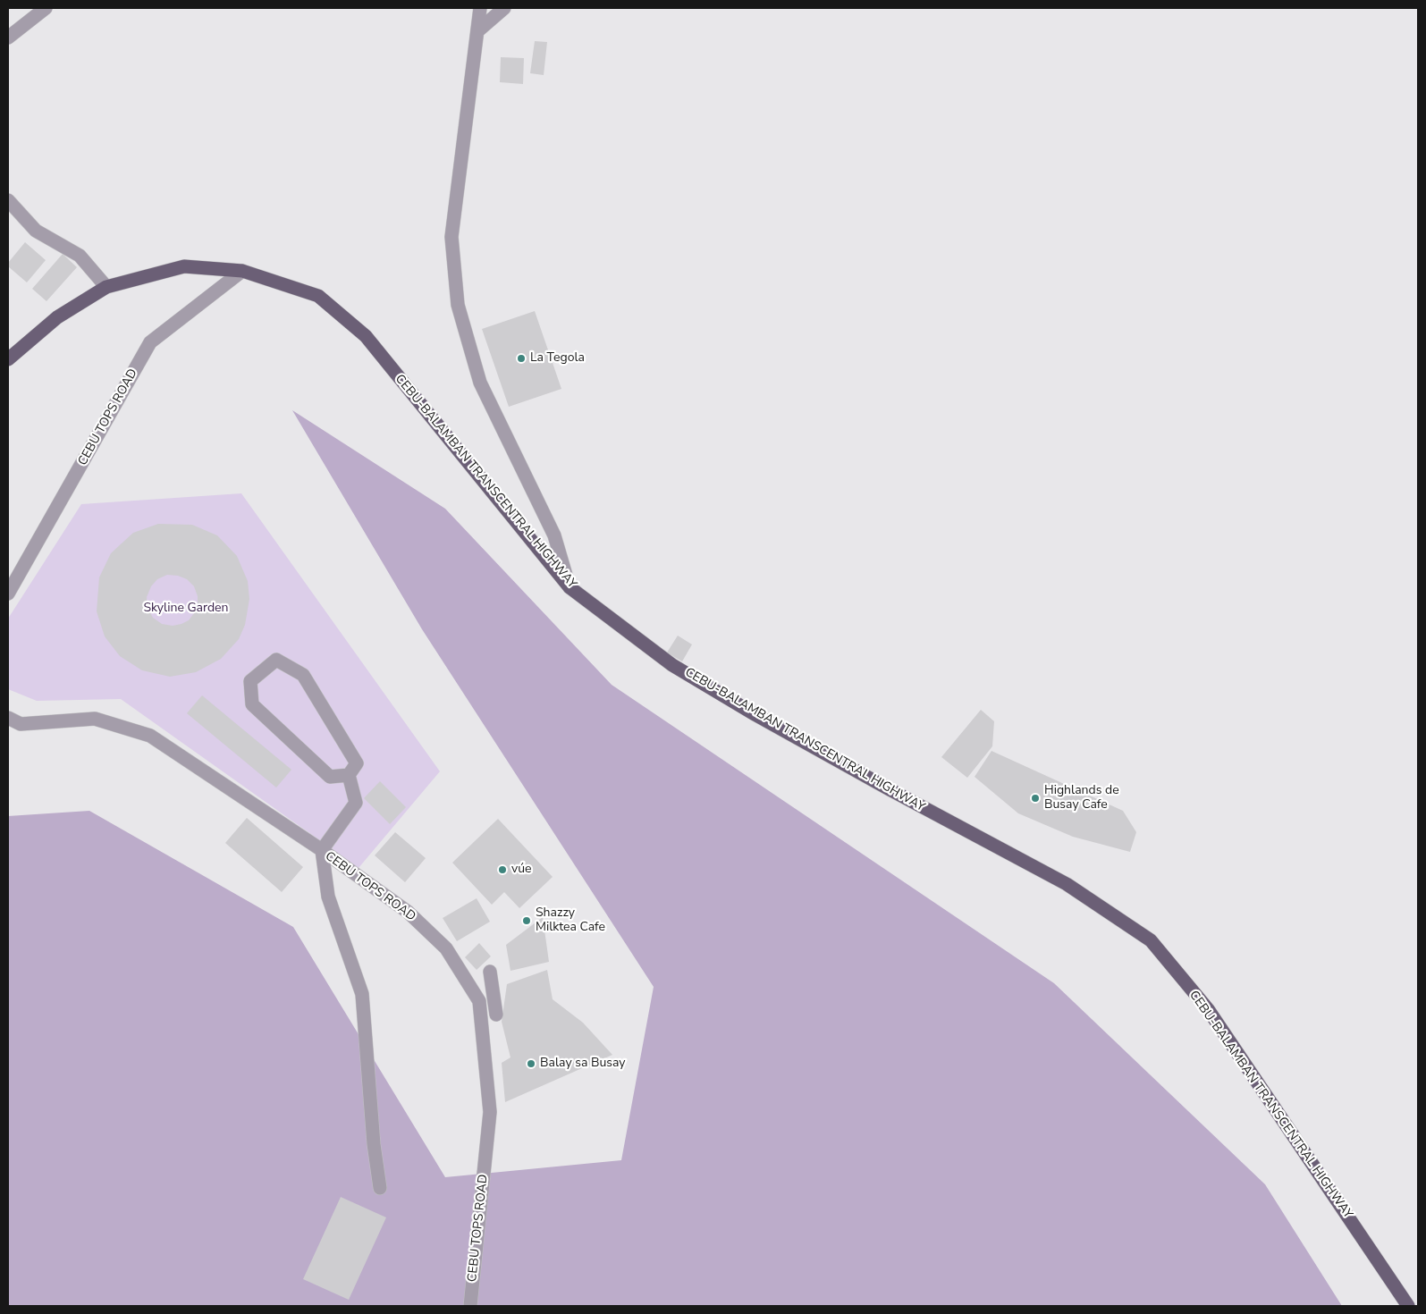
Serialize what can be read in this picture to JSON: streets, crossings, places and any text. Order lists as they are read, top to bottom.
{
  "streets": {
    "main road": ["CEBU-BALAMBAN TRANSCENTRAL HIGHWAY"],
    "street": ["CEBU TOPS ROAD"]
  },
  "crossings": [
    ["CEBU TOPS ROAD", "CEBU-BALAMBAN TRANSCENTRAL HIGHWAY"]
  ],
  "parks": ["Skyline Garden"],
  "places": [
    "La Tegola",
    "Highlands de Busay Cafe",
    "vúe",
    "Shazzy Milktea Cafe",
    "Balay sa Busay"
  ]
}
